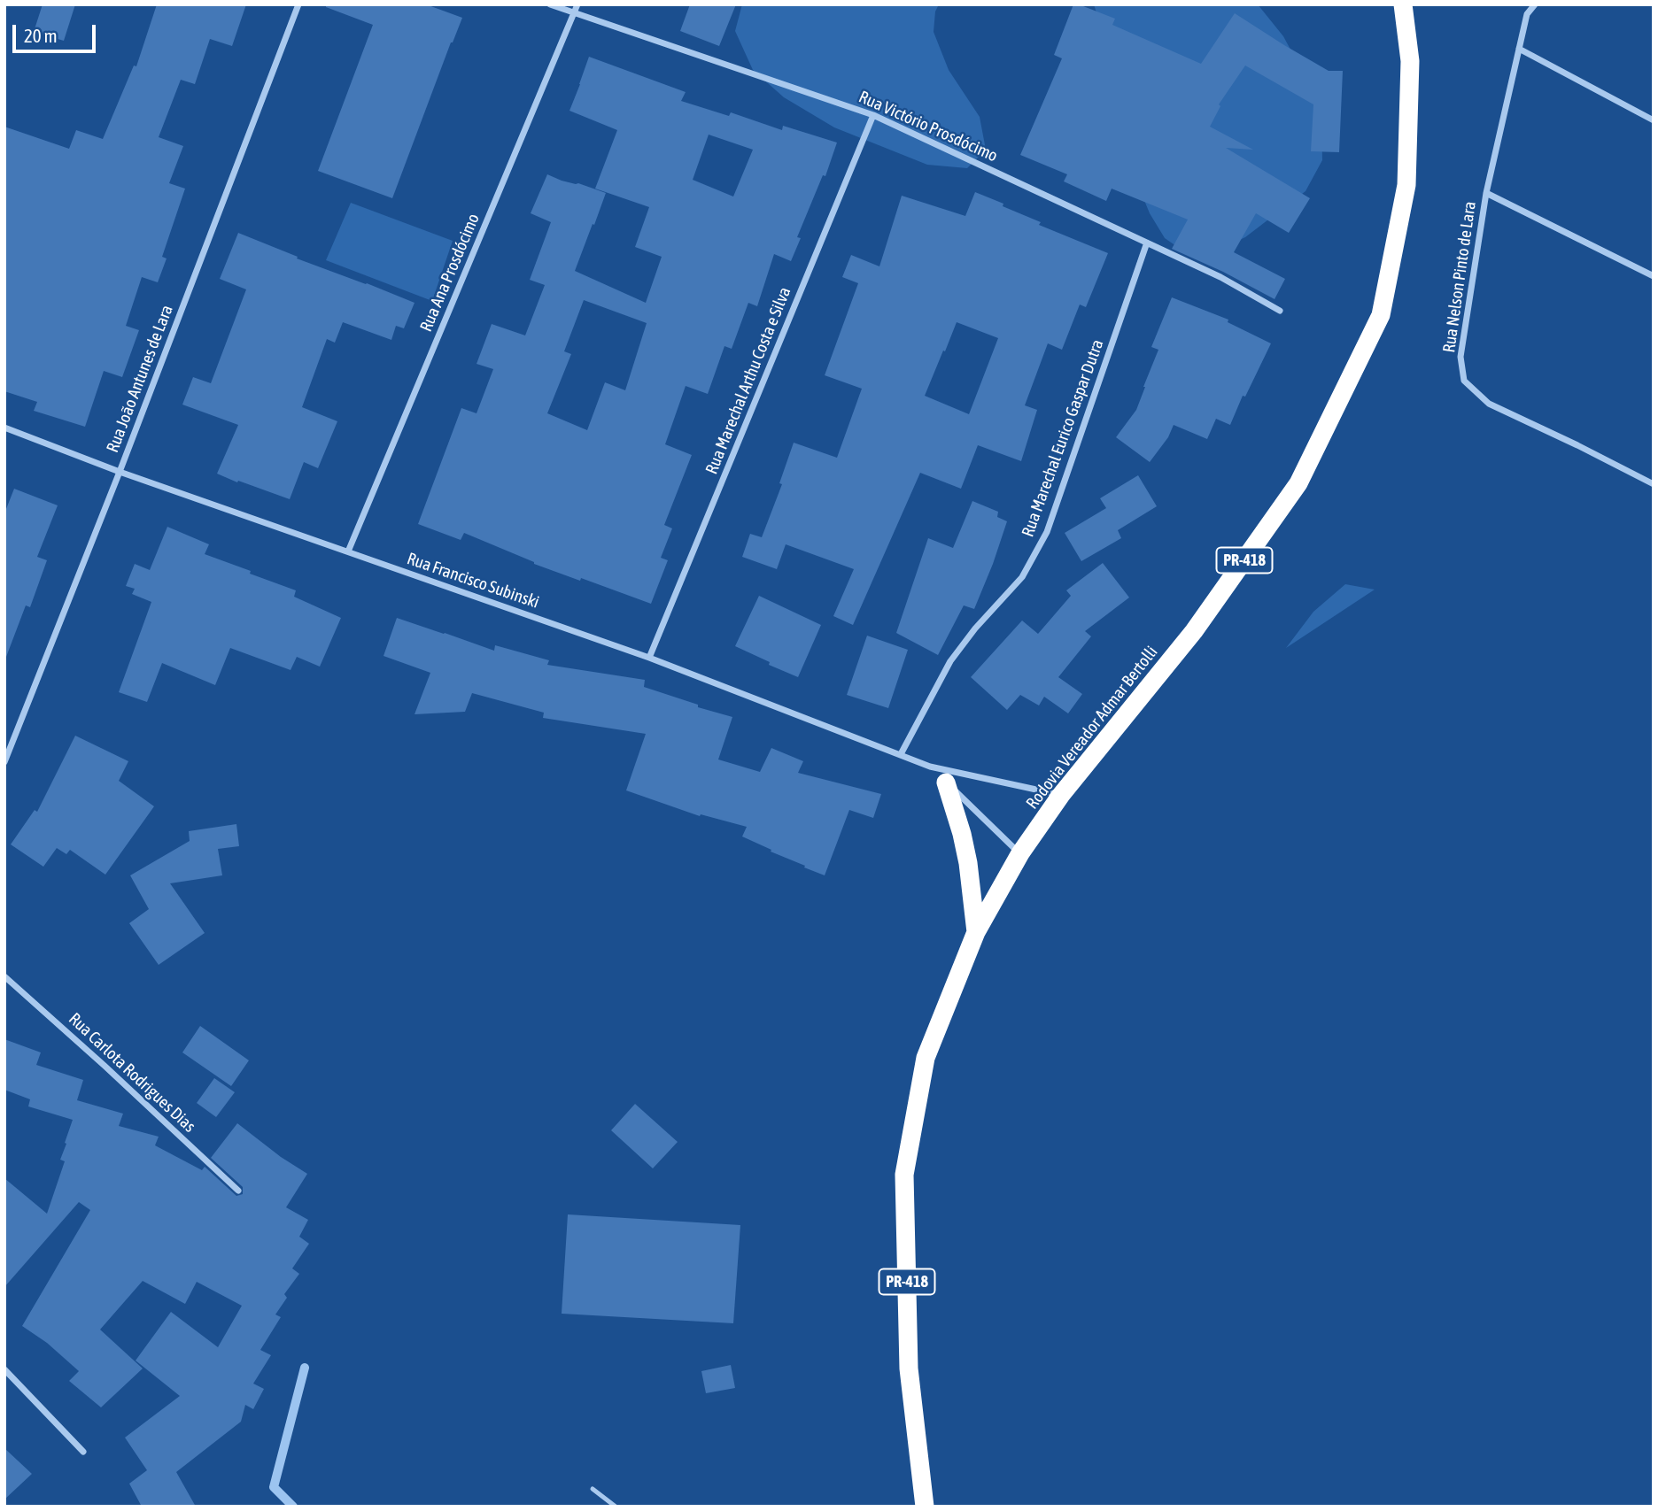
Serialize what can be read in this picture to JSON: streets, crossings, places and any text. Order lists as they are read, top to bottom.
{
  "streets": {
    "highway": ["PR-418", "Rodovia Vereador Admar Bertolli"],
    "street": [
      "Rua Victório Prosdócimo",
      "Rua Ana Prosdócimo",
      "Rua Nelson Pinto de Lara",
      "Rua João Antunes de Lara",
      "Rua Marechal Arthu Costa e Silva",
      "Rua Marechal Eurico Gaspar Dutra",
      "Rua Francisco Subinski",
      "Rua Carlota Rodrigues Dias"
    ]
  },
  "crossings": [
    ["Rua Victório Prosdócimo", "Rua Ana Prosdócimo"],
    ["Rua Victório Prosdócimo", "Rua Marechal Arthu Costa e Silva"],
    ["Rua Victório Prosdócimo", "Rua Marechal Eurico Gaspar Dutra"],
    ["Rua Ana Prosdócimo", "Rua Francisco Subinski"],
    ["Rua João Antunes de Lara", "Rua Francisco Subinski"],
    ["Rua Marechal Arthu Costa e Silva", "Rua Francisco Subinski"],
    ["Rua Marechal Eurico Gaspar Dutra", "Rua Francisco Subinski"],
    ["Rua Francisco Subinski", "Rodovia Vereador Admar Bertolli"]
  ],
  "scale_bar": "20 m"
}
